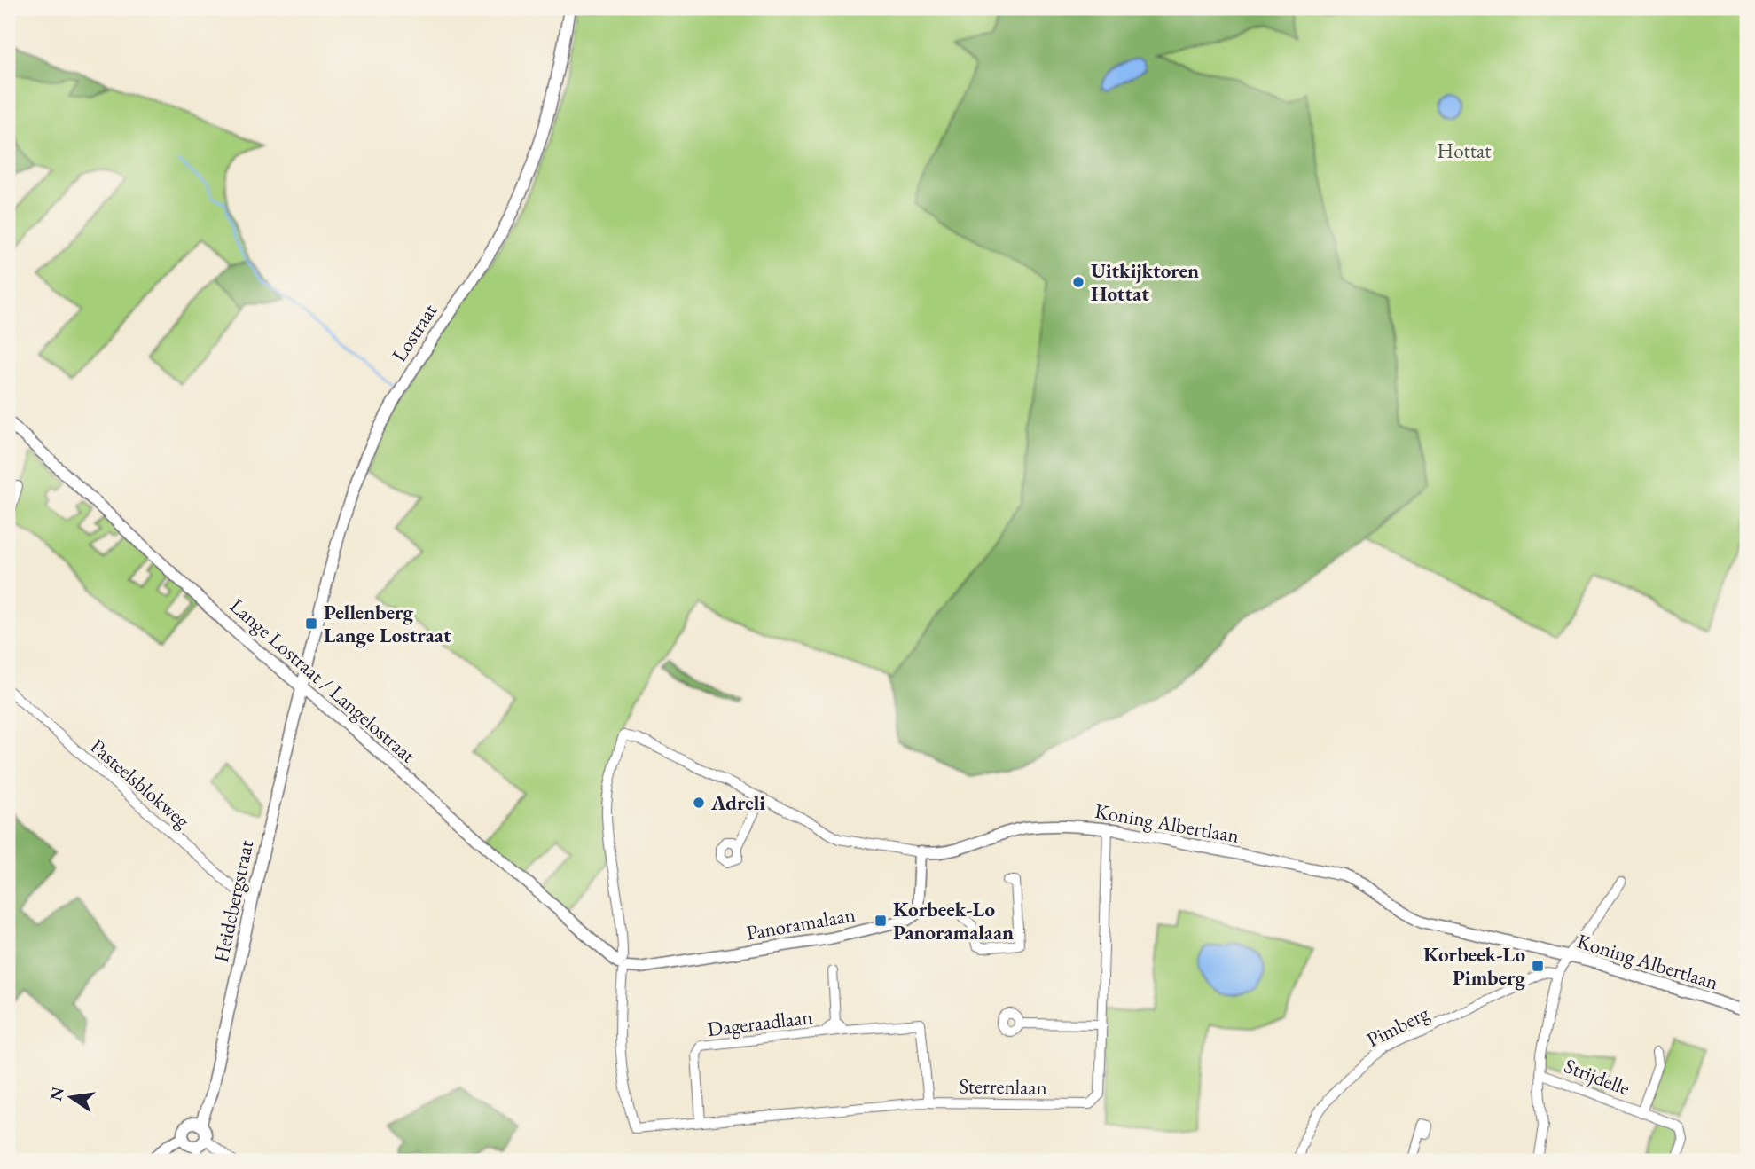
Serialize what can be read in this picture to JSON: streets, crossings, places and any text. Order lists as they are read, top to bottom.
{
  "streets": {
    "street": [
      "Lostraat",
      "Lange Lostraat / Langelostraat",
      "Pasteelsblokweg",
      "Koning Albertlaan",
      "Heidebergstraat",
      "Panoramalaan",
      "Dageraadlaan",
      "Pimberg",
      "Strijdelle",
      "Sterrenlaan"
    ]
  },
  "crossings": [
    ["Lostraat", "Lange Lostraat / Langelostraat"],
    ["Lostraat", "Heidebergstraat"],
    ["Lange Lostraat / Langelostraat", "Koning Albertlaan"],
    ["Lange Lostraat / Langelostraat", "Heidebergstraat"],
    ["Lange Lostraat / Langelostraat", "Panoramalaan"],
    ["Lange Lostraat / Langelostraat", "Sterrenlaan"],
    ["Pasteelsblokweg", "Heidebergstraat"],
    ["Koning Albertlaan", "Panoramalaan"],
    ["Koning Albertlaan", "Sterrenlaan"],
    ["Panoramalaan", "Sterrenlaan"],
    ["Dageraadlaan", "Sterrenlaan"]
  ],
  "parks": ["Hottat"],
  "places": {
    "other": ["Uitkijktoren Hottat", "Adreli"],
    "transit": ["Pellenberg Lange Lostraat", "Korbeek-Lo Panoramalaan", "Korbeek-Lo Pimberg"]
  },
  "north": "left"
}
